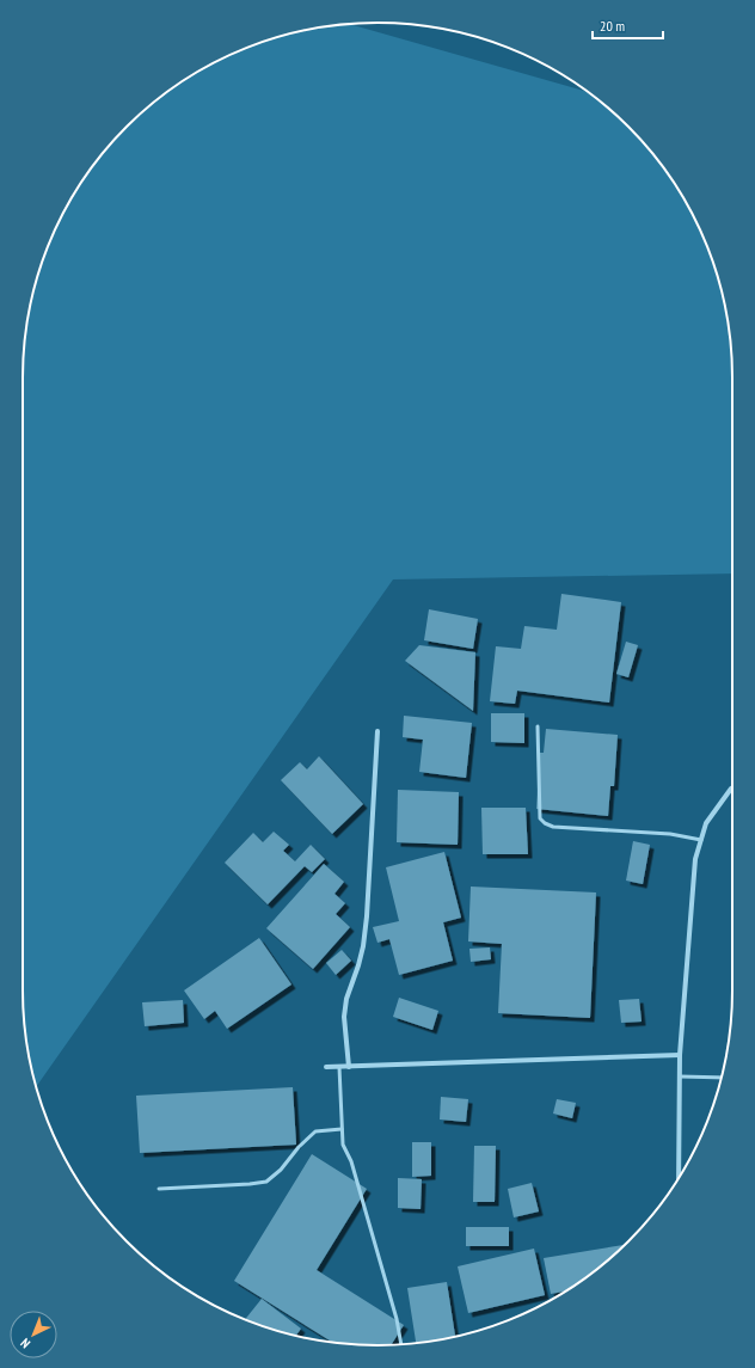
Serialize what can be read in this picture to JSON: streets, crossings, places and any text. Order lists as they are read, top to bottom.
{
  "scale_bar": "20 m",
  "north": "bottom left"
}
